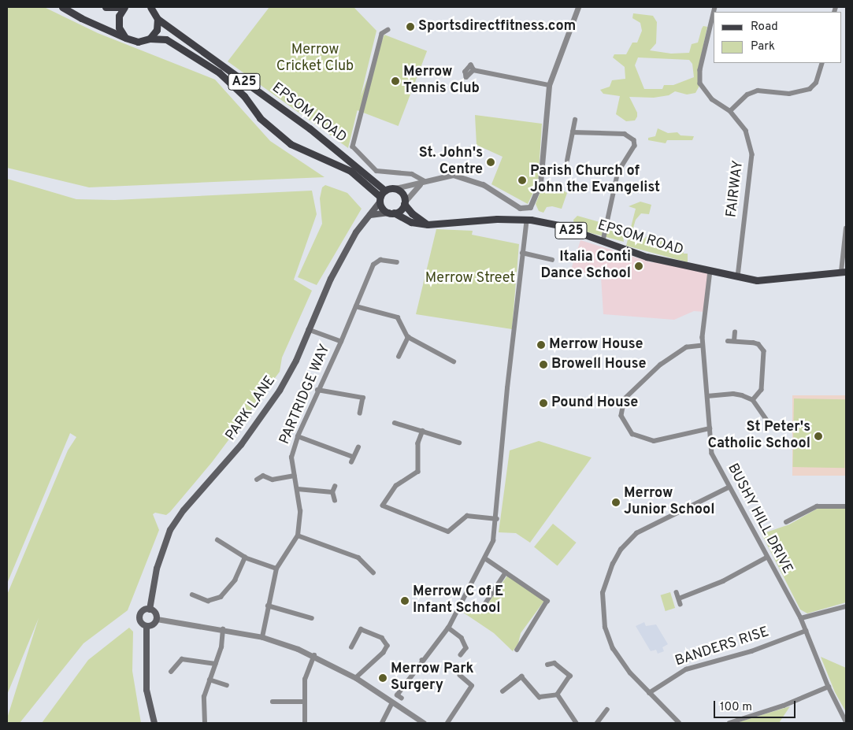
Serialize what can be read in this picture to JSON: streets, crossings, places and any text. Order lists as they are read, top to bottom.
{
  "streets": {
    "main road": ["A25", "EPSOM ROAD", "PARK LANE"],
    "street": [
      "FAIRWAY",
      "PARTRIDGE WAY",
      "BUSHY HILL DRIVE",
      "BANDERS RISE"
    ]
  },
  "crossings": [
    ["EPSOM ROAD", "FAIRWAY"],
    ["EPSOM ROAD", "PARK LANE"],
    ["EPSOM ROAD", "BUSHY HILL DRIVE"],
    ["PARTRIDGE WAY", "PARK LANE"],
    ["BUSHY HILL DRIVE", "BANDERS RISE"]
  ],
  "parks": ["Merrow Cricket Club", "Merrow Street"],
  "places": [
    "Sportsdirectfitness.com",
    "Merrow Tennis Club",
    "St. John's Centre",
    "Parish Church of John the Evangelist",
    "Italia Conti Dance School",
    "Merrow House",
    "Browell House",
    "Pound House",
    "St Peter's Catholic School",
    "Merrow Junior School",
    "Merrow C of E Infant School",
    "Merrow Park Surgery"
  ],
  "legend": ["Road", "Park"],
  "scale_bar": "100 m"
}
